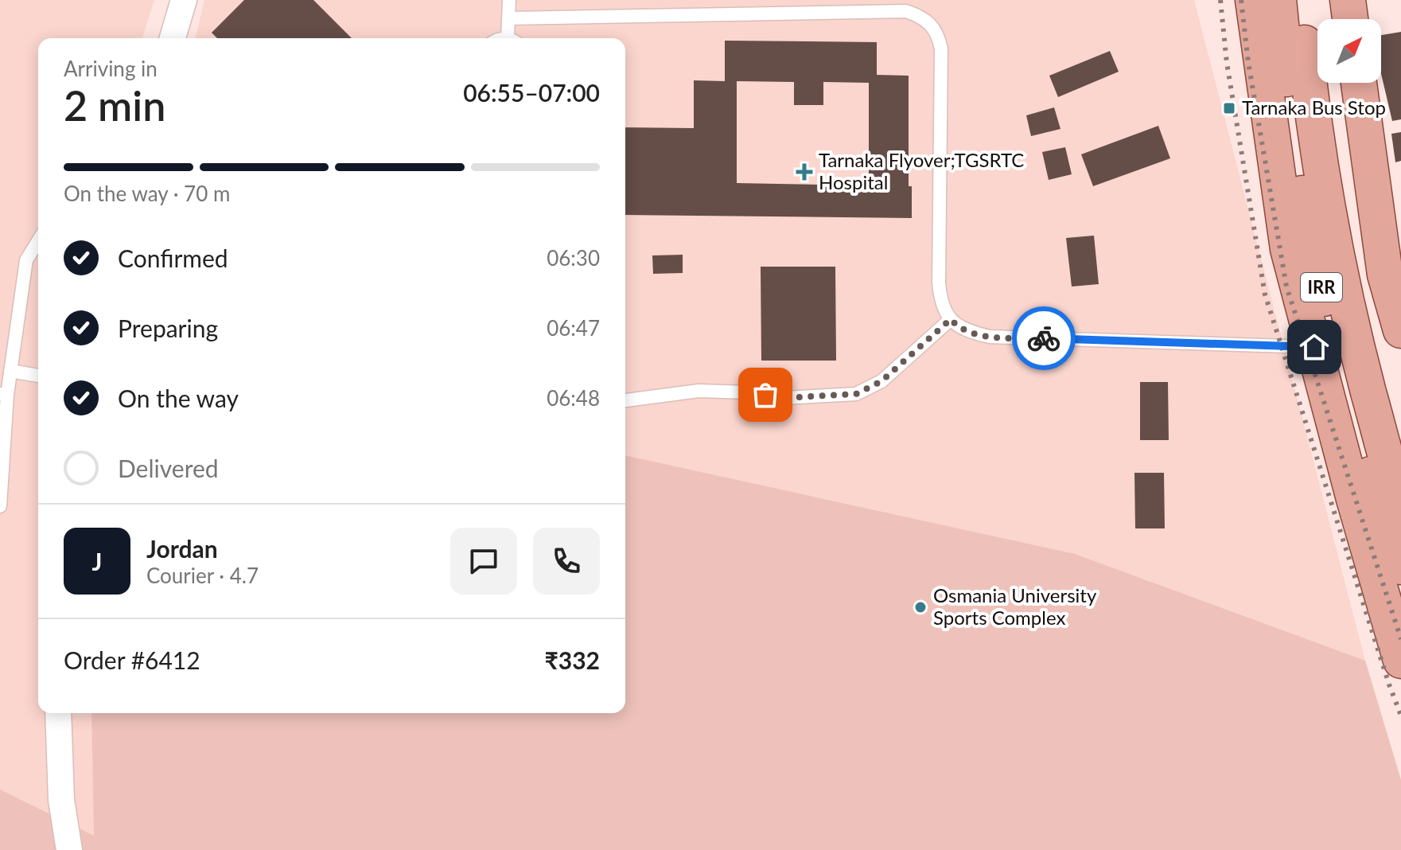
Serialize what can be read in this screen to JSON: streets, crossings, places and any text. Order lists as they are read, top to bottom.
{
  "streets": {
    "main road": ["IRR"]
  },
  "places": {
    "transit": ["Tarnaka Bus Stop"],
    "health": ["Tarnaka Flyover;TGSRTC Hospital"],
    "other": ["Osmania University Sports Complex"]
  },
  "north": "top right",
  "page": {
    "heading": ["2 min", "Arriving in", "06:55–07:00"],
    "panel": [
      "Jordan",
      "Courier · 4.7",
      "Order #6412",
      "₹332"
    ],
    "bar": "On the way · 70 m",
    "list": [
      ["Confirmed", "06:30"],
      ["Preparing", "06:47"],
      ["On the way", "06:48"],
      "Delivered"
    ],
    "round": "J"
  }
}
